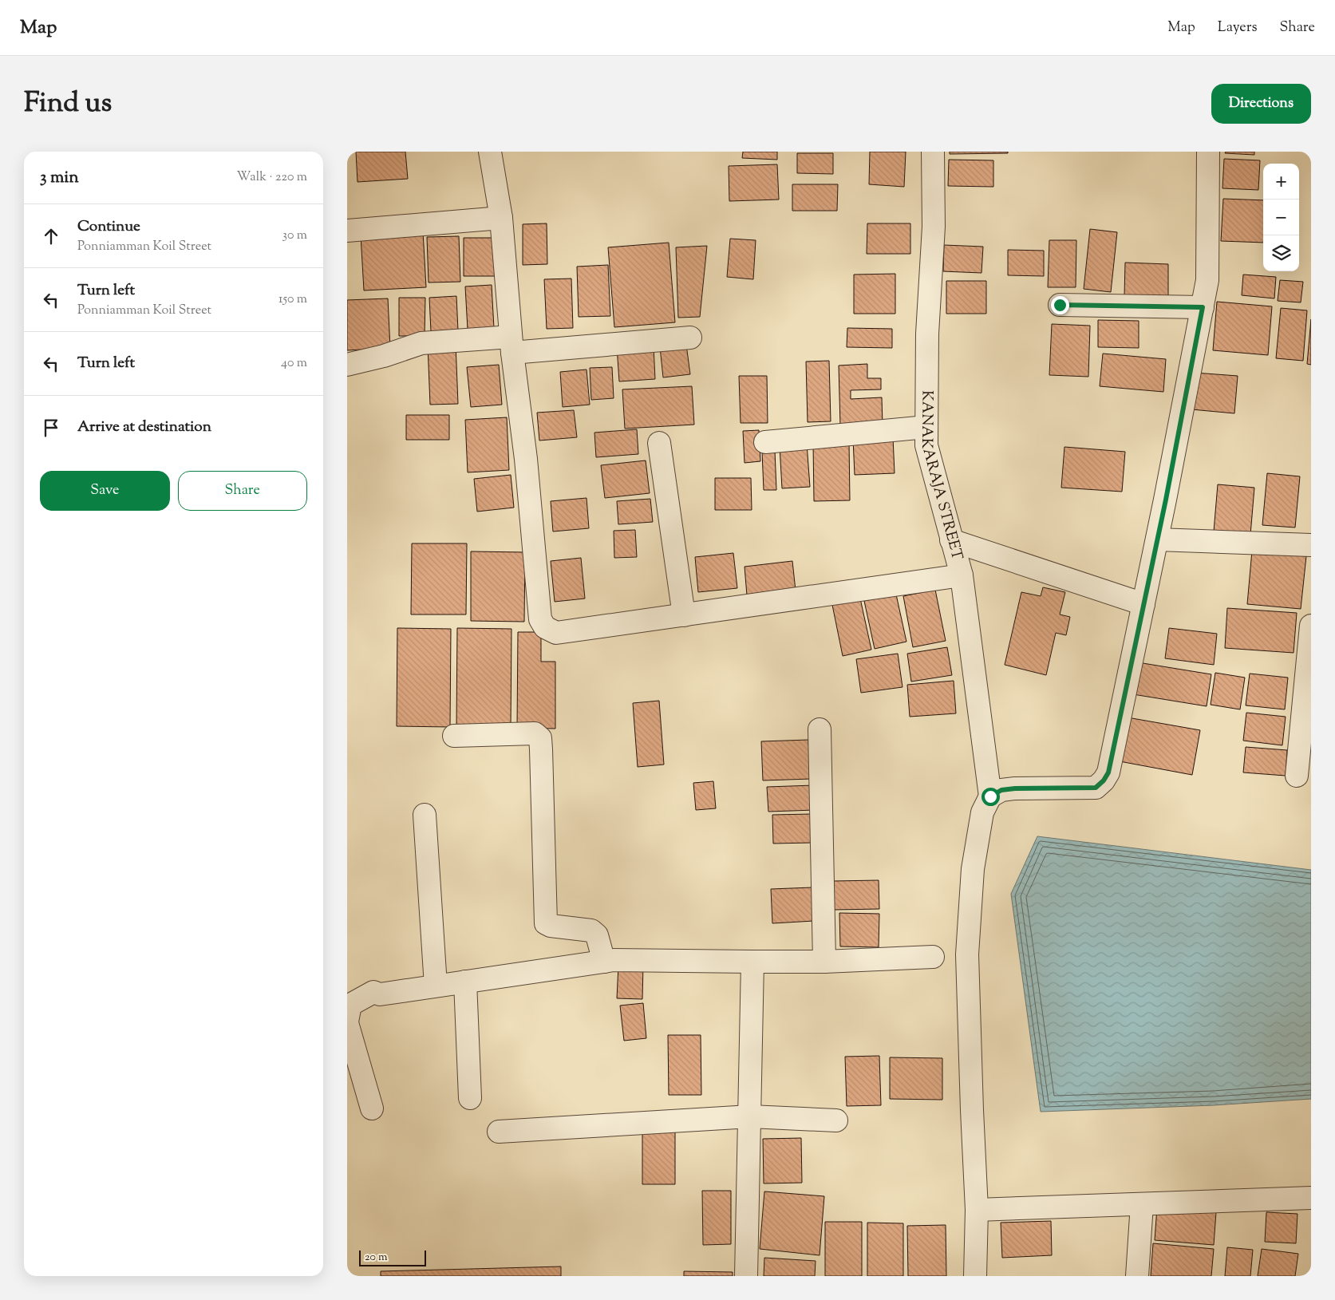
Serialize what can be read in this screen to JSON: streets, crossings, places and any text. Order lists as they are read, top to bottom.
{
  "streets": {
    "street": ["KANAKARAJA STREET"]
  },
  "scale_bar": "20 m",
  "page": {
    "header": "Map",
    "nav": ["Map", "Layers", "Share"],
    "title": "Find us",
    "buttons": [
      "Directions",
      ["Save", "Share"]
    ],
    "heading": ["3 min", "Walk · 220 m"],
    "map_buttons": ["+", "−"],
    "list": [
      ["Continue", "Ponniamman Koil Street", "30 m"],
      ["Turn left", "Ponniamman Koil Street", "150 m"],
      ["Turn left", "40 m"],
      "Arrive at destination"
    ],
    "scale": "20 m"
  }
}
